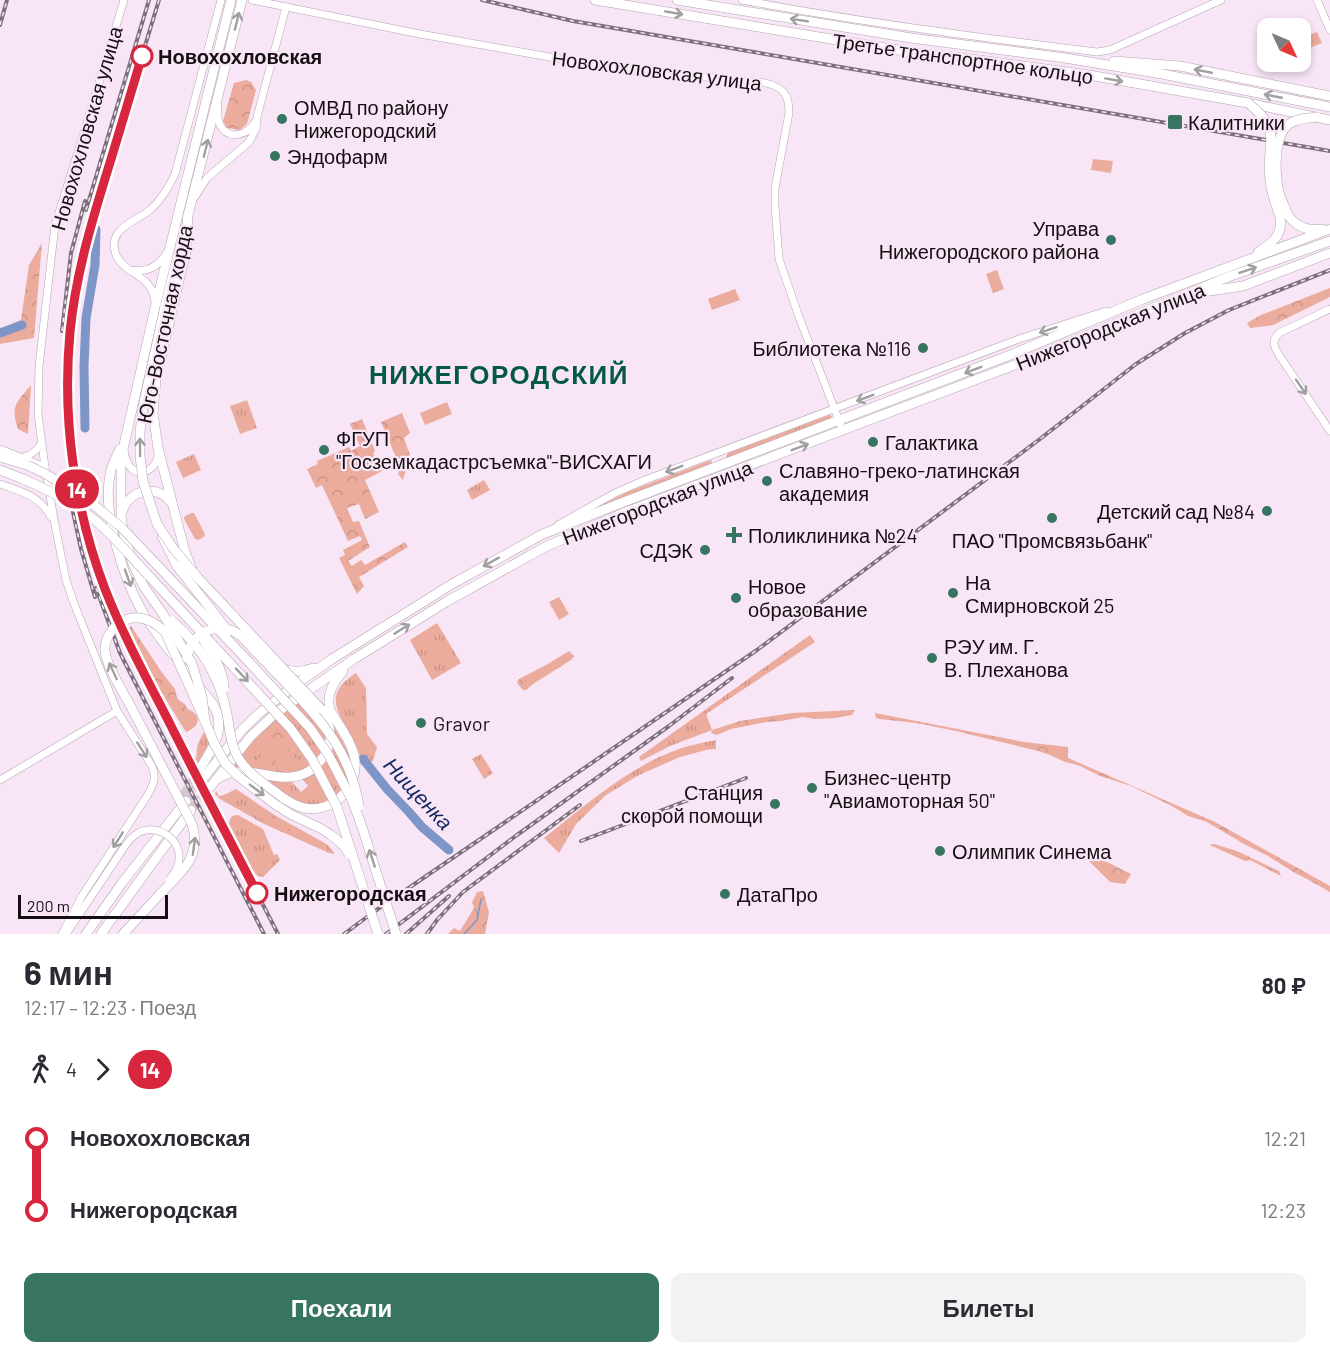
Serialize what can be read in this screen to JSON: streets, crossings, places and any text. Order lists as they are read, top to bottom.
{
  "streets": {
    "main road": ["Третье транспортное кольцо", "Юго-Восточная хорда", "Нижегородская улица"],
    "street": ["Новохохловская улица"]
  },
  "crossings": [
    ["Новохохловская улица", "Нижегородская улица"]
  ],
  "districts": ["НИЖЕГОРОДСКИЙ"],
  "water": ["Нищенка"],
  "places": {
    "other": [
      "Новохохловская",
      "ОМВД по району Нижегородский",
      "Эндофарм",
      "Управа Нижегородского района",
      "Библиотека №116",
      "Галактика",
      "ФГУП \"Госземкадастрсъемка\"-ВИСХАГИ",
      "Славяно-греко-латинская академия",
      "Детский сад №84",
      "ПАО \"Промсвязьбанк\"",
      "СДЭК",
      "На Смирновской 25",
      "Новое образование",
      "РЭУ им. Г. В. Плеханова",
      "Gravor",
      "Бизнес-центр \"Авиамоторная 50\"",
      "Станция скорой помощи",
      "Олимпик Синема",
      "Нижегородская",
      "ДатаПро"
    ],
    "transit": ["Калитники"],
    "health": ["Поликлиника №24"]
  },
  "scale_bar": "200 m",
  "north": "bottom right",
  "page": {
    "on_map": "14",
    "scale": "200 m",
    "heading": ["6 мин", "12:17 – 12:23 · Поезд", "80 ₽"],
    "legs": ["4", "14"],
    "list": [
      {
        "name": "Новохохловская",
        "value": "12:21"
      },
      {
        "name": "Нижегородская",
        "value": "12:23"
      }
    ],
    "buttons": ["Поехали", "Билеты"]
  }
}
